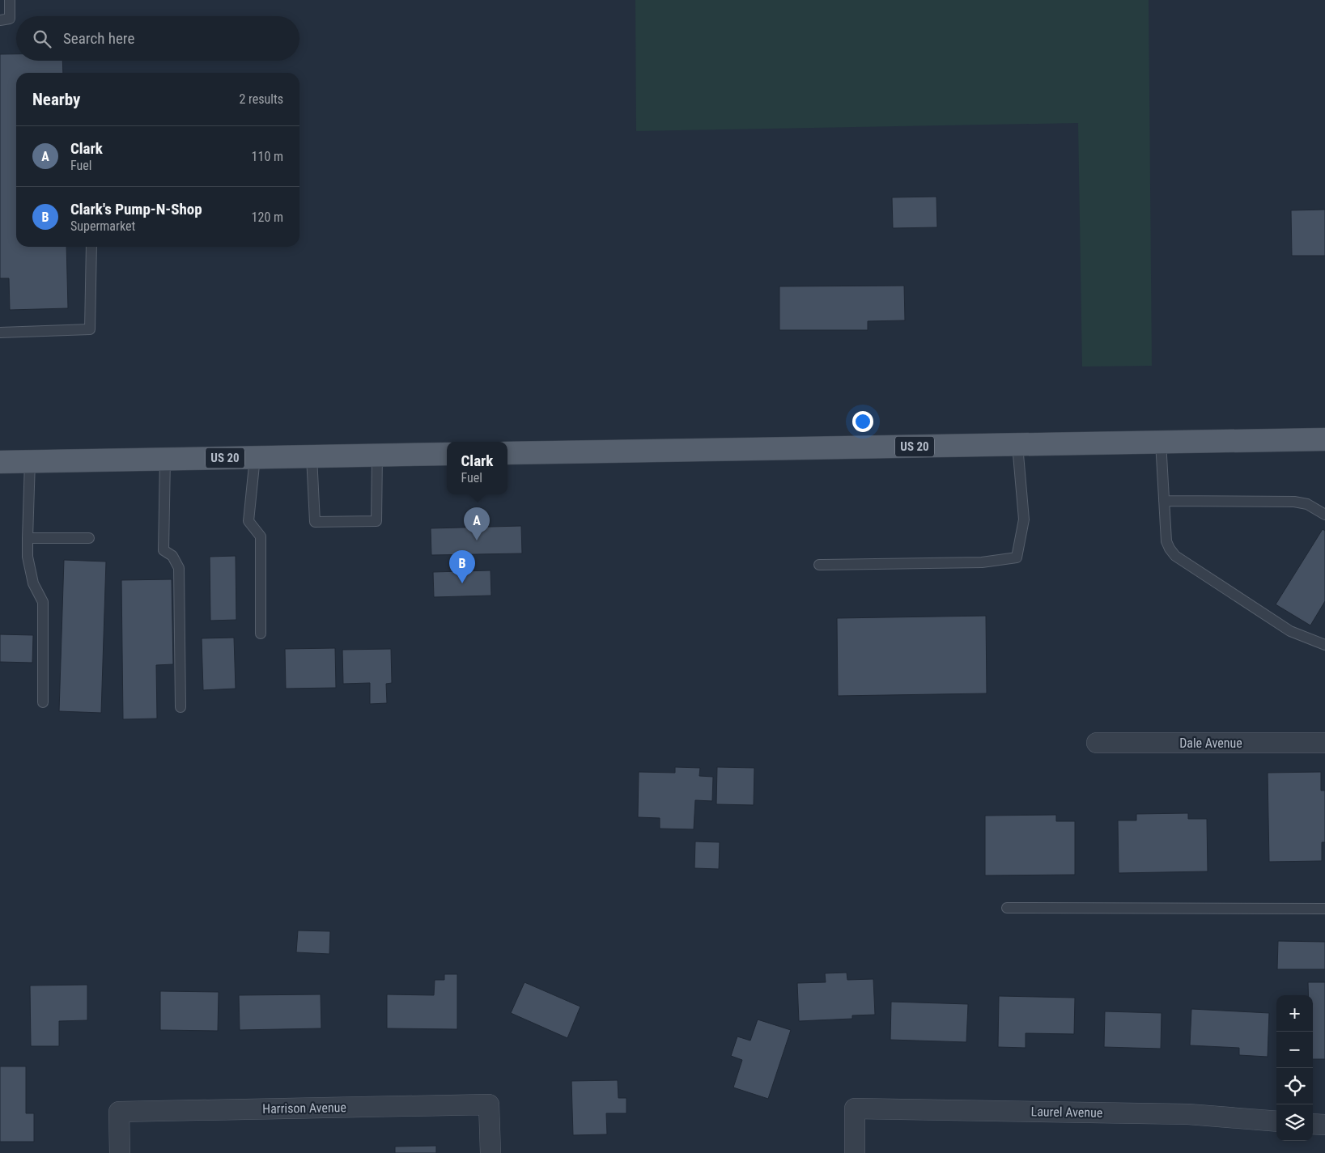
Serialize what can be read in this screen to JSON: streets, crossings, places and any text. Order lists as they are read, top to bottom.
{
  "streets": {
    "main road": ["US 20"],
    "street": ["Dale Avenue", "Harrison Avenue", "Laurel Avenue"]
  },
  "page": {
    "search": "Search here",
    "heading": ["Nearby", "2 results"],
    "list": [
      {
        "mark": "A",
        "name": "Clark",
        "note": "Fuel",
        "value": "110 m"
      },
      {
        "mark": "B",
        "name": "Clark's Pump-N-Shop",
        "note": "Supermarket",
        "value": "120 m"
      }
    ],
    "popup": ["Clark", "Fuel"],
    "pins": ["A", "B"],
    "map_buttons": ["+", "−"]
  }
}
